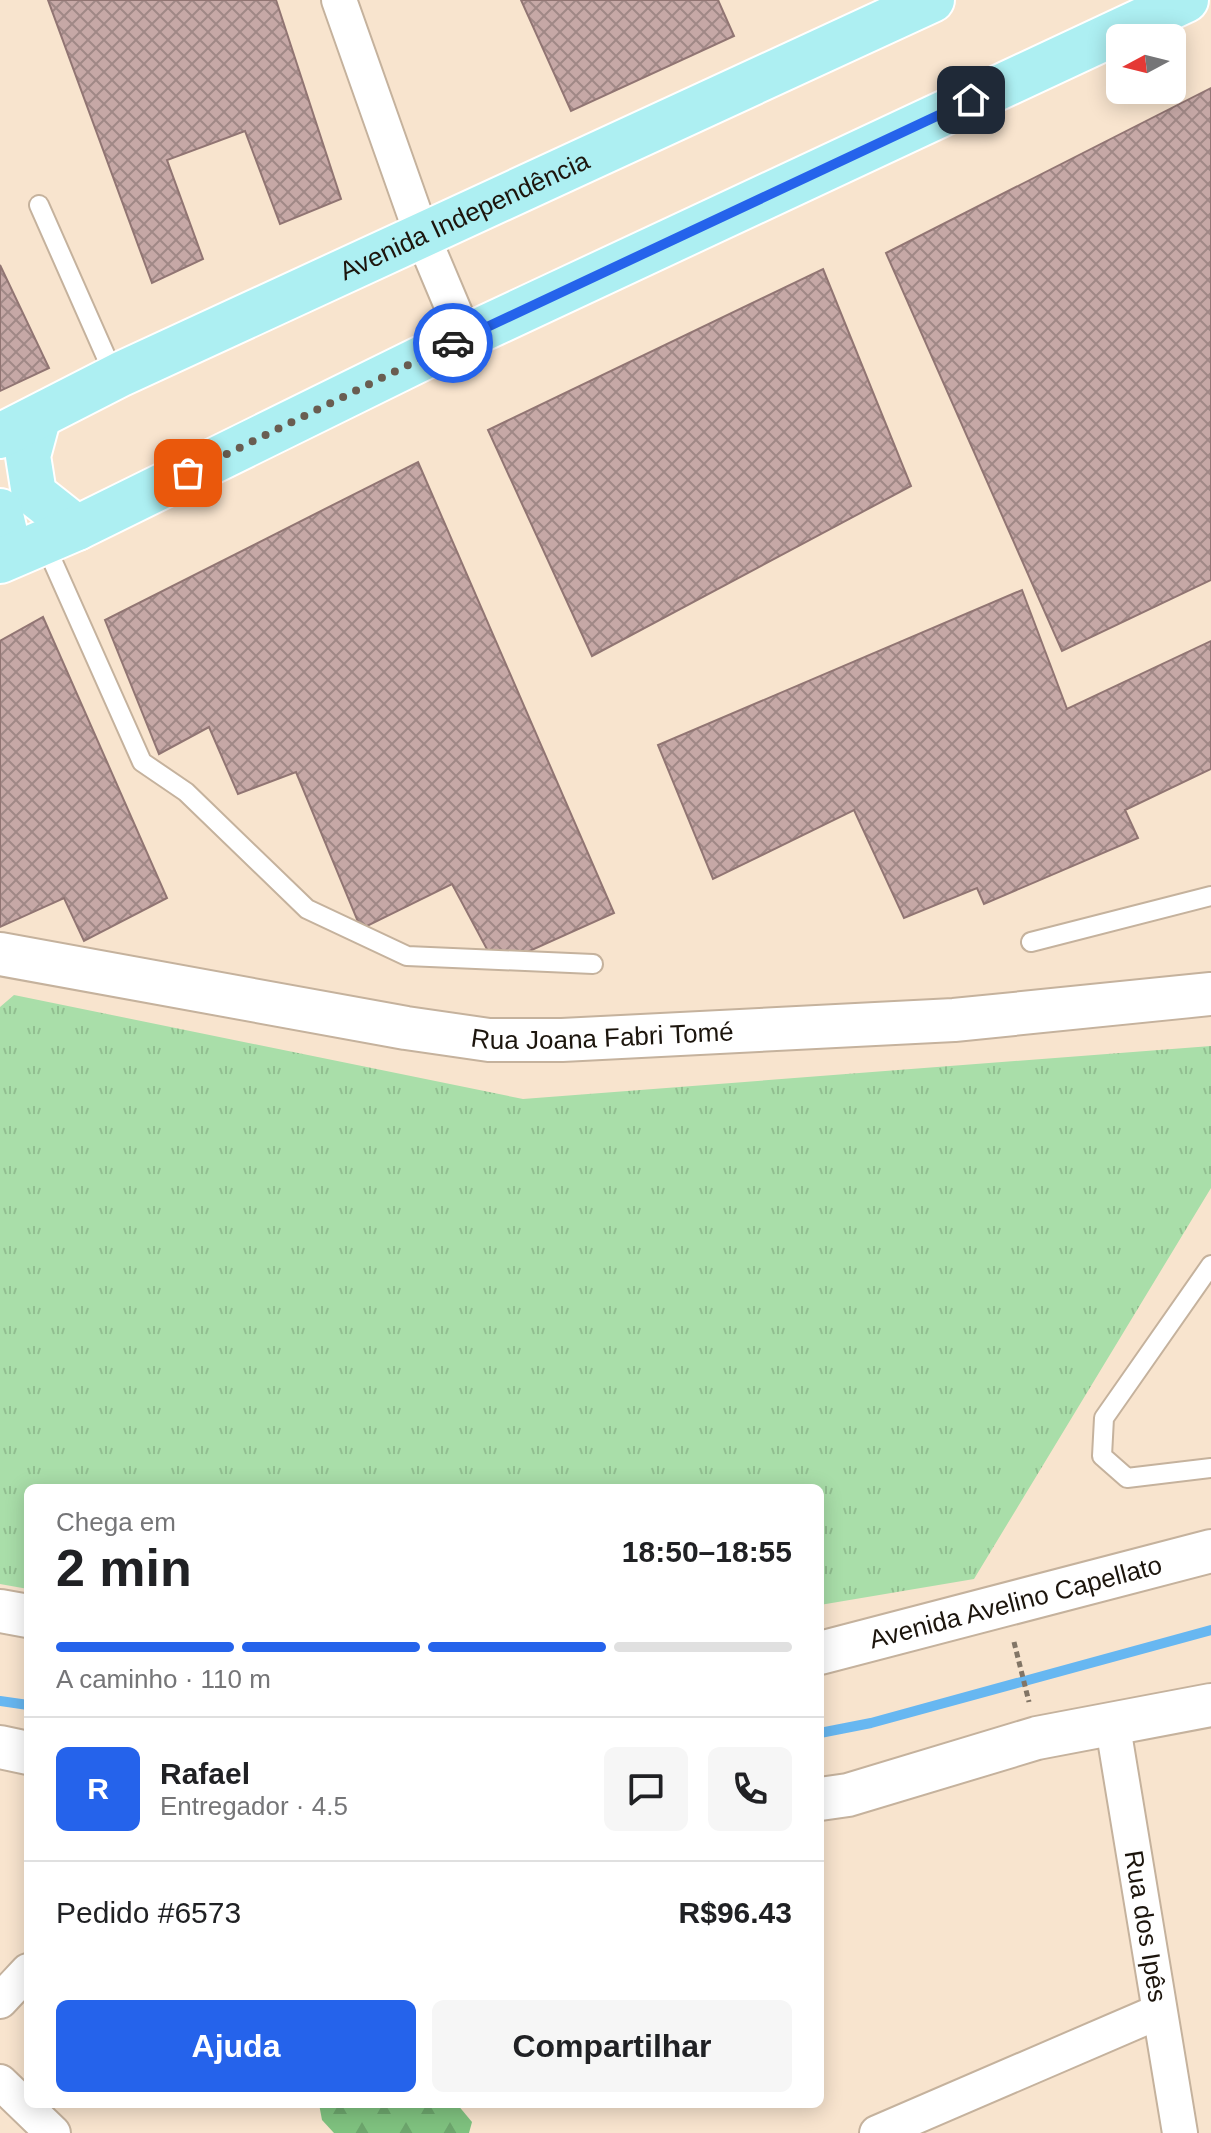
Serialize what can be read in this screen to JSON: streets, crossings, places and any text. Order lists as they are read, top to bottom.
{
  "streets": {
    "main road": ["Avenida Independência"],
    "street": ["Rua Joana Fabri Tomé", "Avenida Avelino Capellato", "Rua dos Ipês"]
  },
  "north": "left",
  "page": {
    "heading": ["2 min", "Chega em", "18:50–18:55"],
    "panel": [
      "Rafael",
      "Entregador · 4.5",
      "Pedido #6573",
      "R$96.43"
    ],
    "bar": "A caminho · 110 m",
    "round": "R",
    "buttons": ["Ajuda", "Compartilhar"]
  }
}
